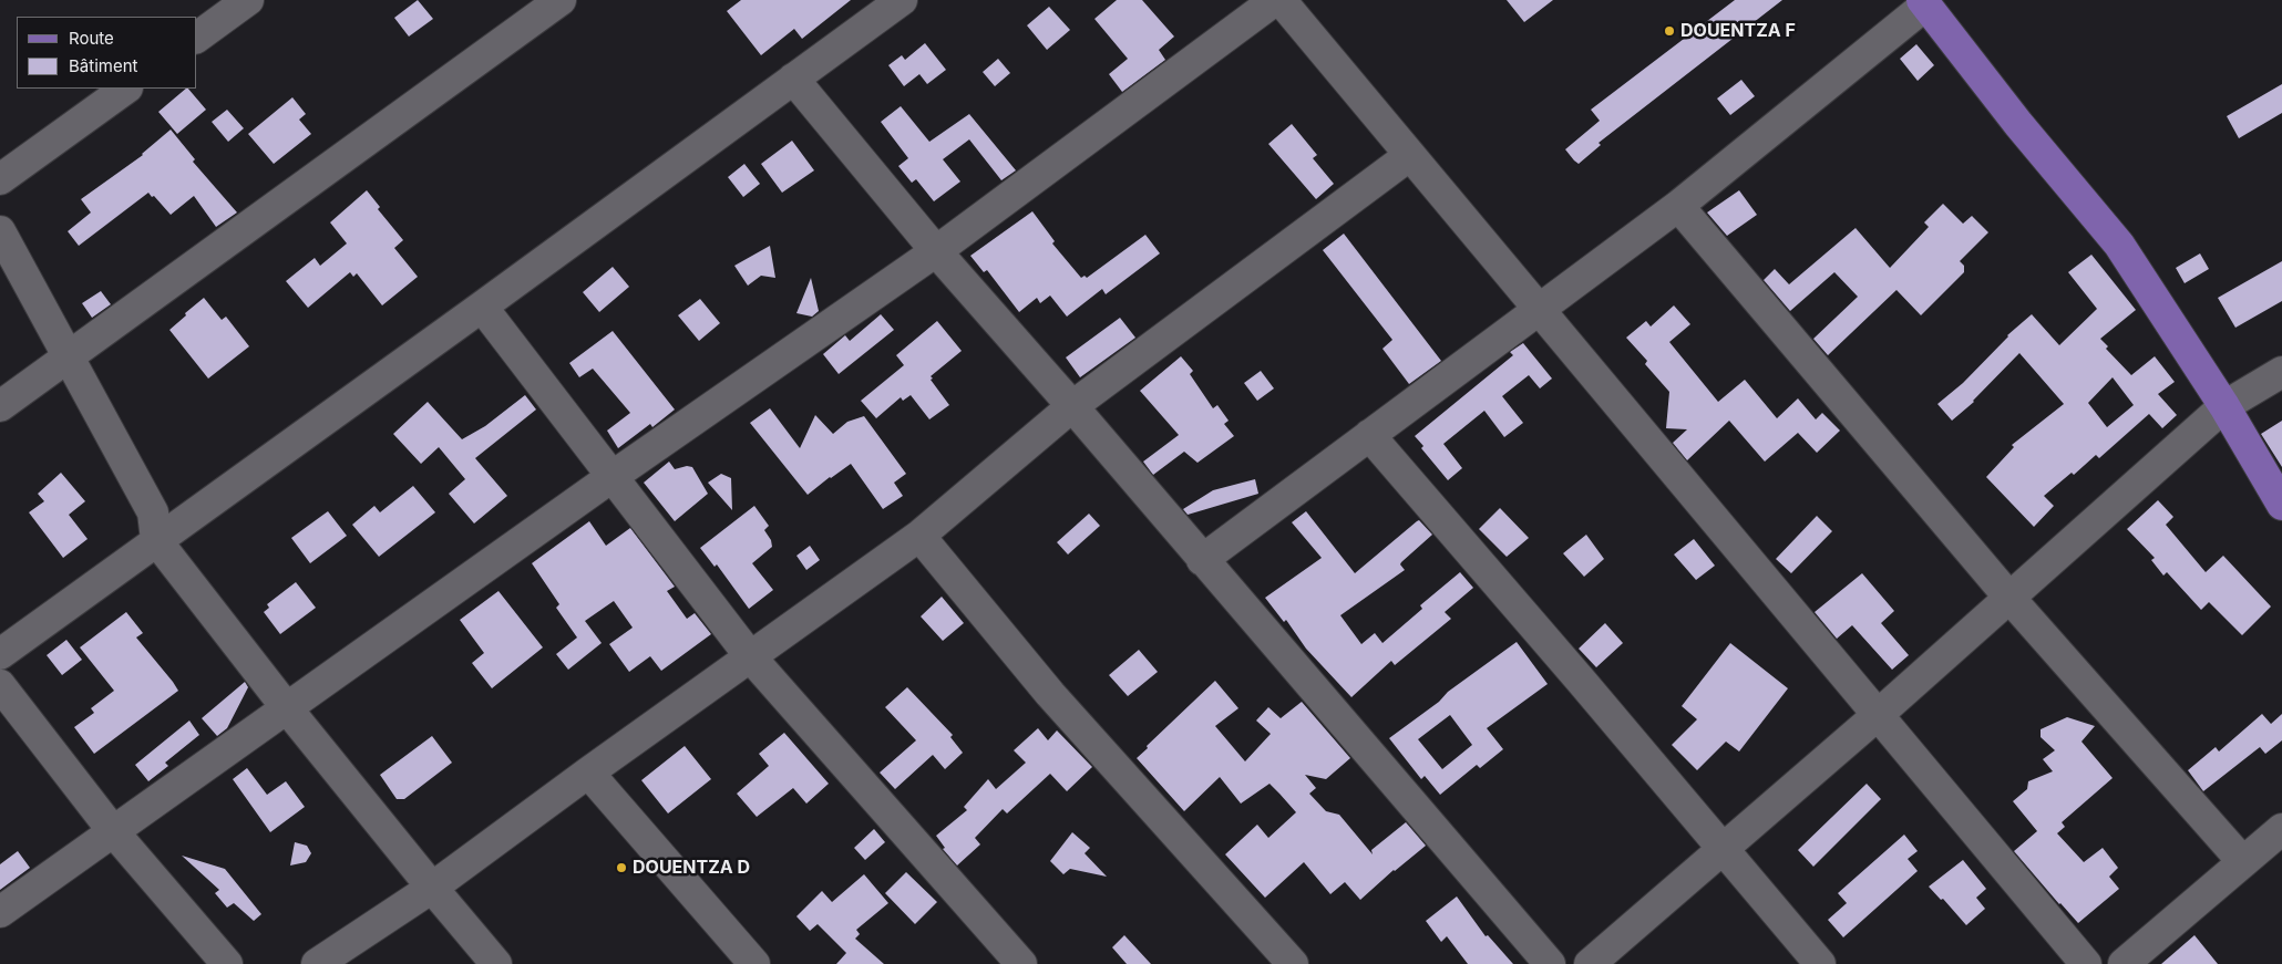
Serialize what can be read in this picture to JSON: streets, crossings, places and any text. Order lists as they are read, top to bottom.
{
  "places": ["DOUENTZA F", "DOUENTZA D"],
  "legend": ["Route", "Bâtiment"]
}
